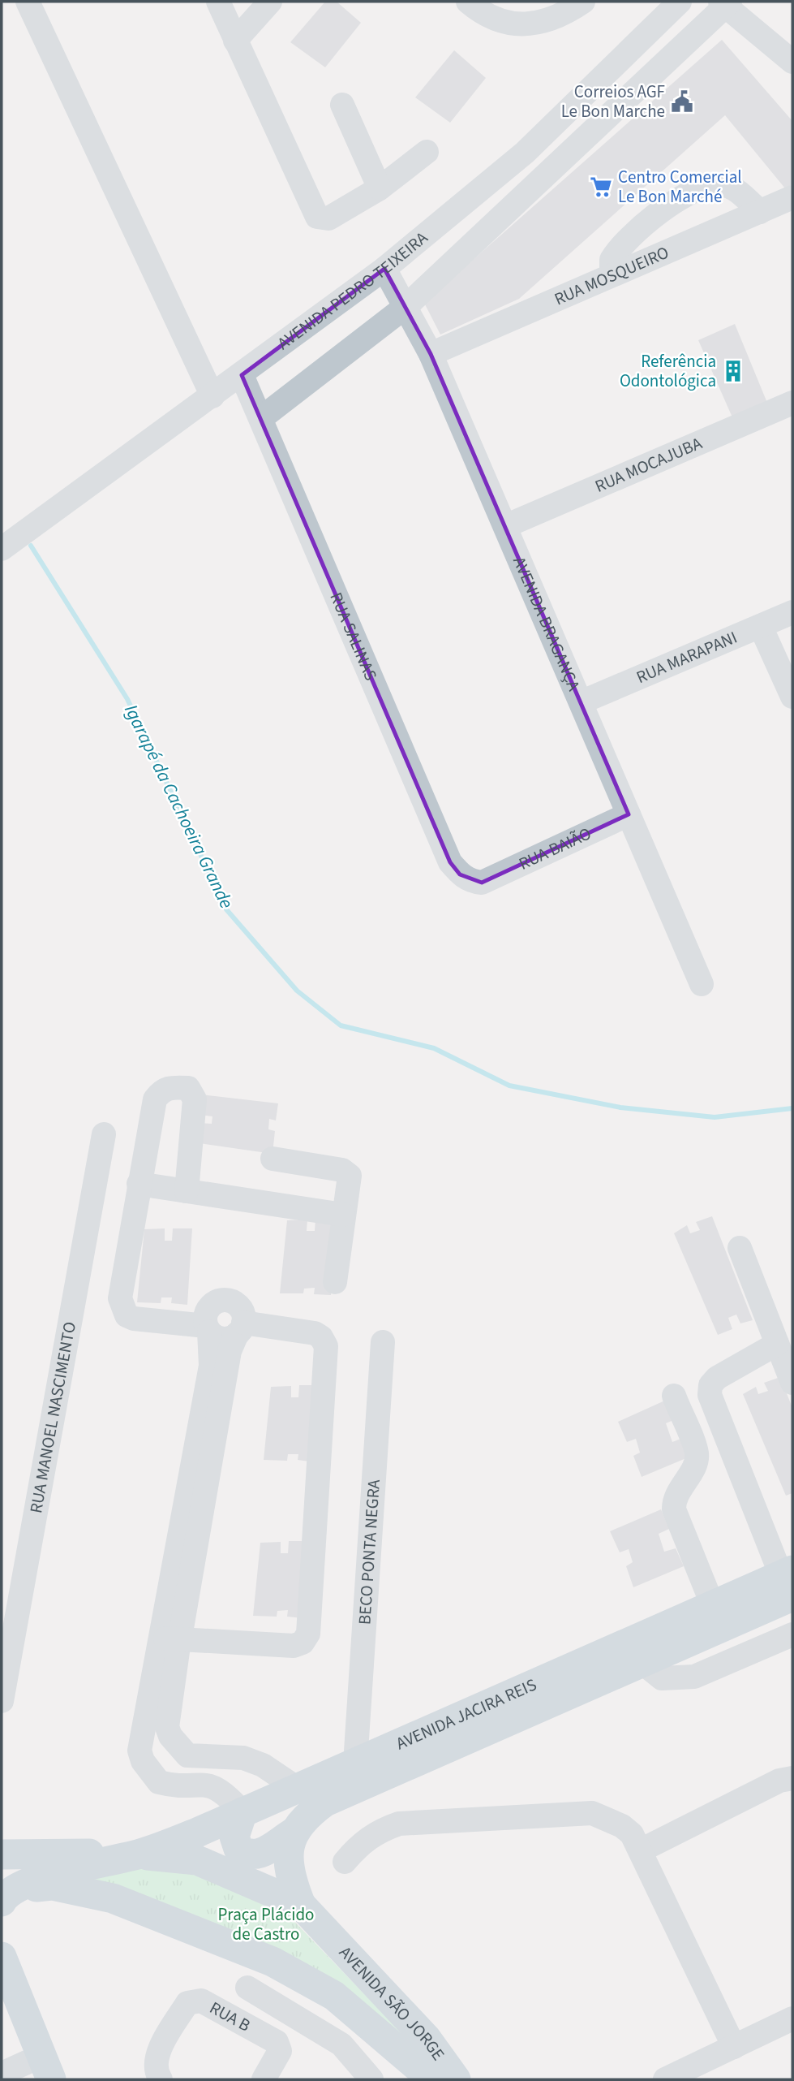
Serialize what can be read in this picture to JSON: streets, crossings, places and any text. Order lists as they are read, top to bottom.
{
  "streets": {
    "main road": ["AVENIDA JACIRA REIS", "AVENIDA SÃO JORGE"],
    "street": [
      "RUA MOSQUEIRO",
      "AVENIDA PEDRO TEIXEIRA",
      "RUA MOCAJUBA",
      "AVENIDA BRAGANÇA",
      "RUA SALINAS",
      "RUA MARAPANI",
      "RUA BAIÃO",
      "RUA MANOEL NASCIMENTO",
      "BECO PONTA NEGRA",
      "RUA B"
    ]
  },
  "crossings": [
    ["RUA MOSQUEIRO", "AVENIDA BRAGANÇA"],
    ["AVENIDA PEDRO TEIXEIRA", "AVENIDA BRAGANÇA"],
    ["AVENIDA PEDRO TEIXEIRA", "RUA SALINAS"],
    ["RUA MOCAJUBA", "AVENIDA BRAGANÇA"],
    ["AVENIDA BRAGANÇA", "RUA MARAPANI"],
    ["AVENIDA BRAGANÇA", "RUA BAIÃO"],
    ["RUA SALINAS", "RUA BAIÃO"],
    ["BECO PONTA NEGRA", "AVENIDA JACIRA REIS"],
    ["AVENIDA JACIRA REIS", "AVENIDA SÃO JORGE"]
  ],
  "water": ["Igarapé da Cachoeira Grande"],
  "parks": ["Praça Plácido de Castro"],
  "places": {
    "public building": ["Correios AGF Le Bon Marche"],
    "supermarket": ["Centro Comercial Le Bon Marché"],
    "building": ["Referência Odontológica"]
  }
}
